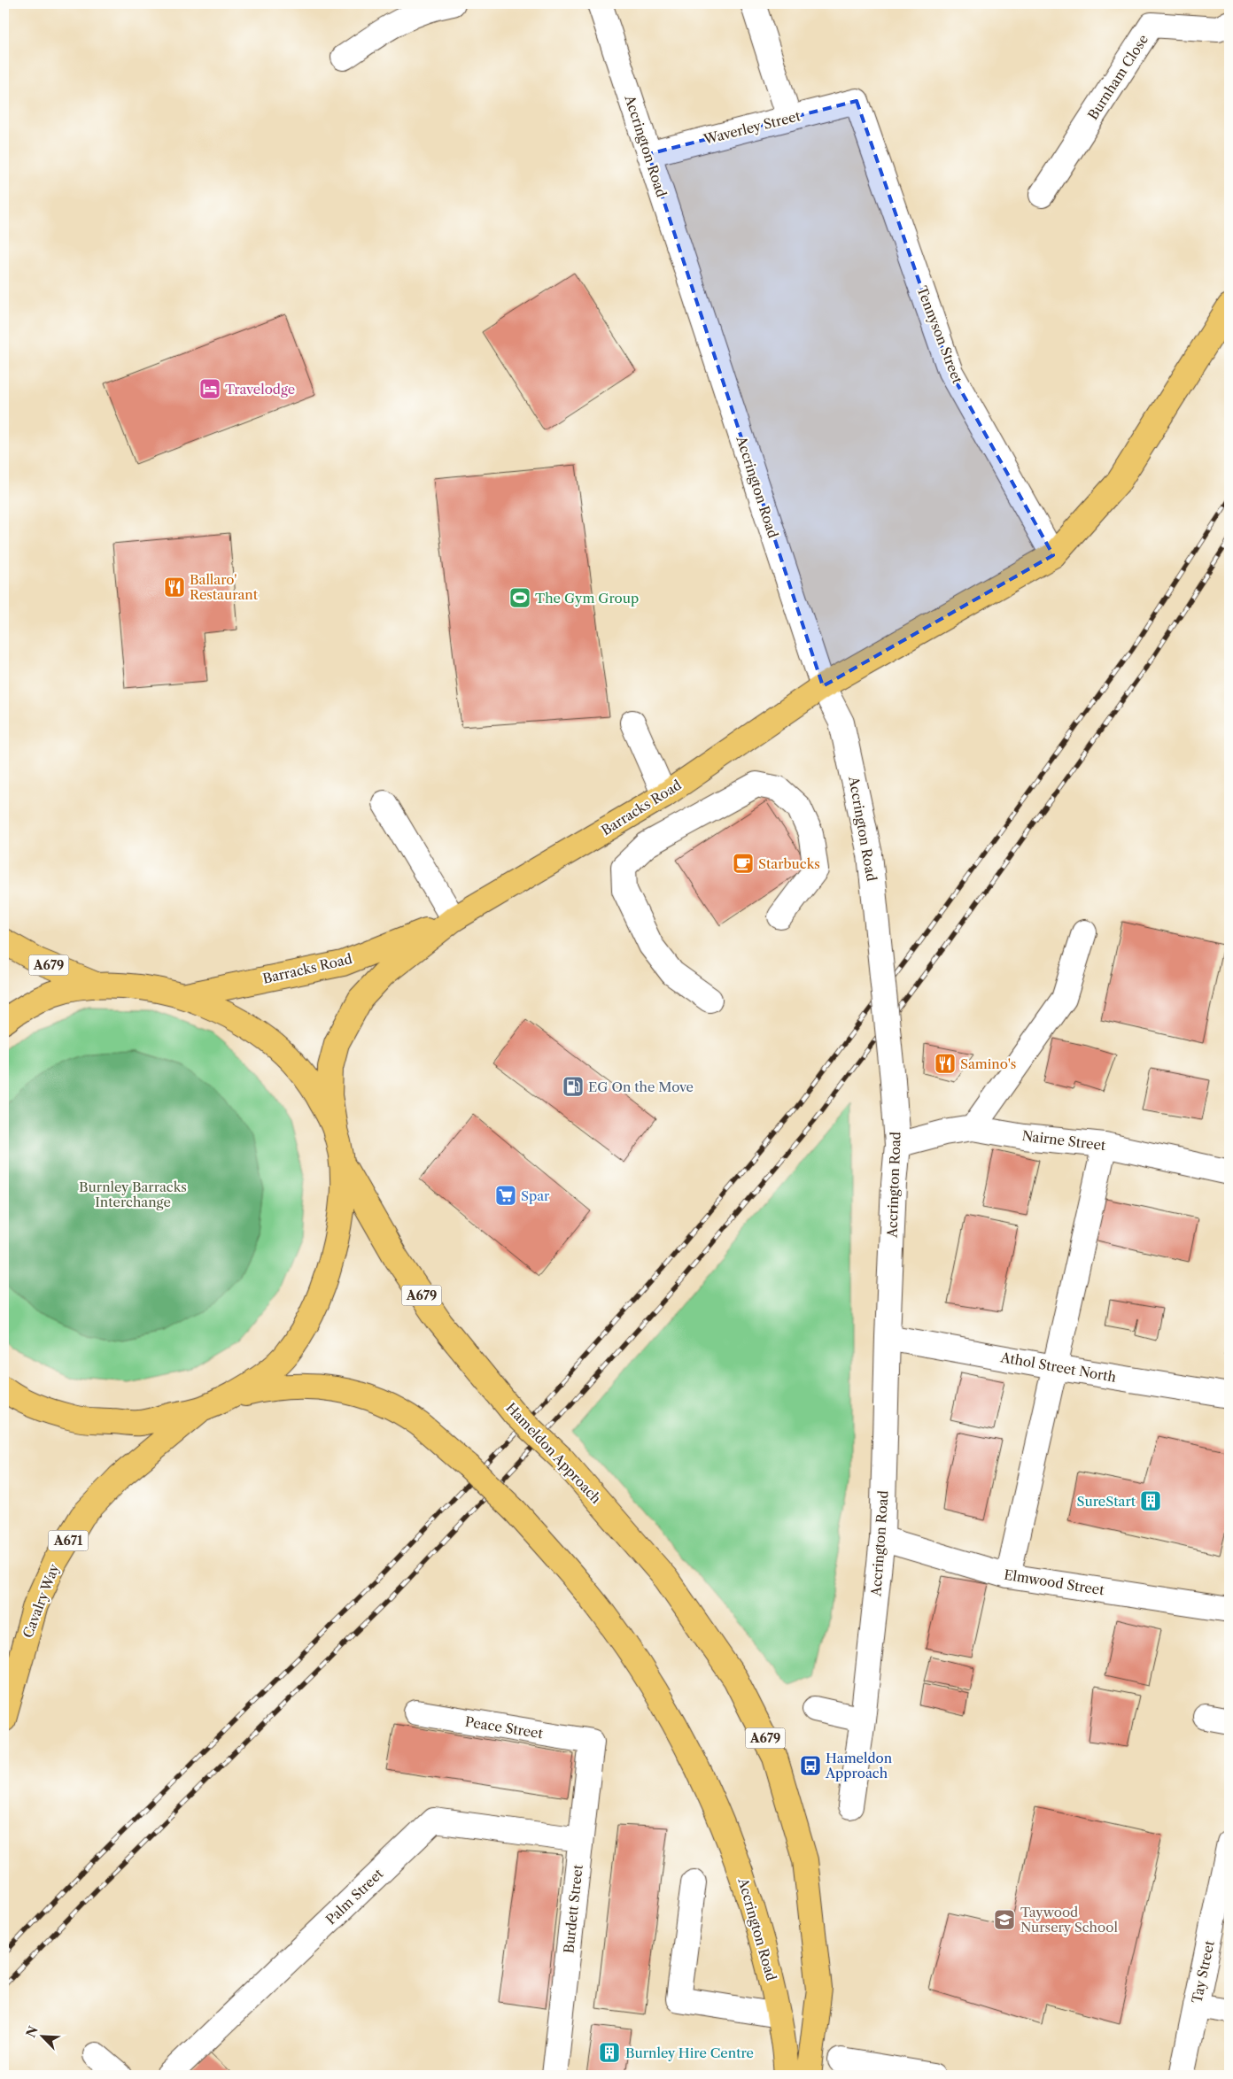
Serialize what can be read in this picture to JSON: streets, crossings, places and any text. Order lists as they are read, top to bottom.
{
  "streets": {
    "main road": [
      "Accrington Road",
      "Barracks Road",
      "A679",
      "Hameldon Approach",
      "A671",
      "Cavalry Way"
    ],
    "street": [
      "Burnham Close",
      "Waverley Street",
      "Tennyson Street",
      "Nairne Street",
      "Athol Street North",
      "Elmwood Street",
      "Peace Street",
      "Palm Street",
      "Burdett Street",
      "Tay Street"
    ]
  },
  "crossings": [
    ["Waverley Street", "Accrington Road"],
    ["Waverley Street", "Tennyson Street"],
    ["Accrington Road", "Barracks Road"],
    ["Accrington Road", "Nairne Street"],
    ["Accrington Road", "Athol Street North"],
    ["Accrington Road", "Elmwood Street"],
    ["Accrington Road", "Cavalry Way"],
    ["Tennyson Street", "Barracks Road"],
    ["Peace Street", "Burdett Street"],
    ["Palm Street", "Burdett Street"]
  ],
  "parks": ["Burnley Barracks Interchange"],
  "places": {
    "hotel": ["Travelodge"],
    "restaurant": ["Ballaro' Restaurant", "Samino's"],
    "sports": ["The Gym Group"],
    "cafe": ["Starbucks"],
    "fuel station": ["EG On the Move"],
    "supermarket": ["Spar"],
    "building": ["SureStart", "Burnley Hire Centre"],
    "bus stop": ["Hameldon Approach"],
    "school or university": ["Taywood Nursery School"]
  },
  "north": "top left"
}
